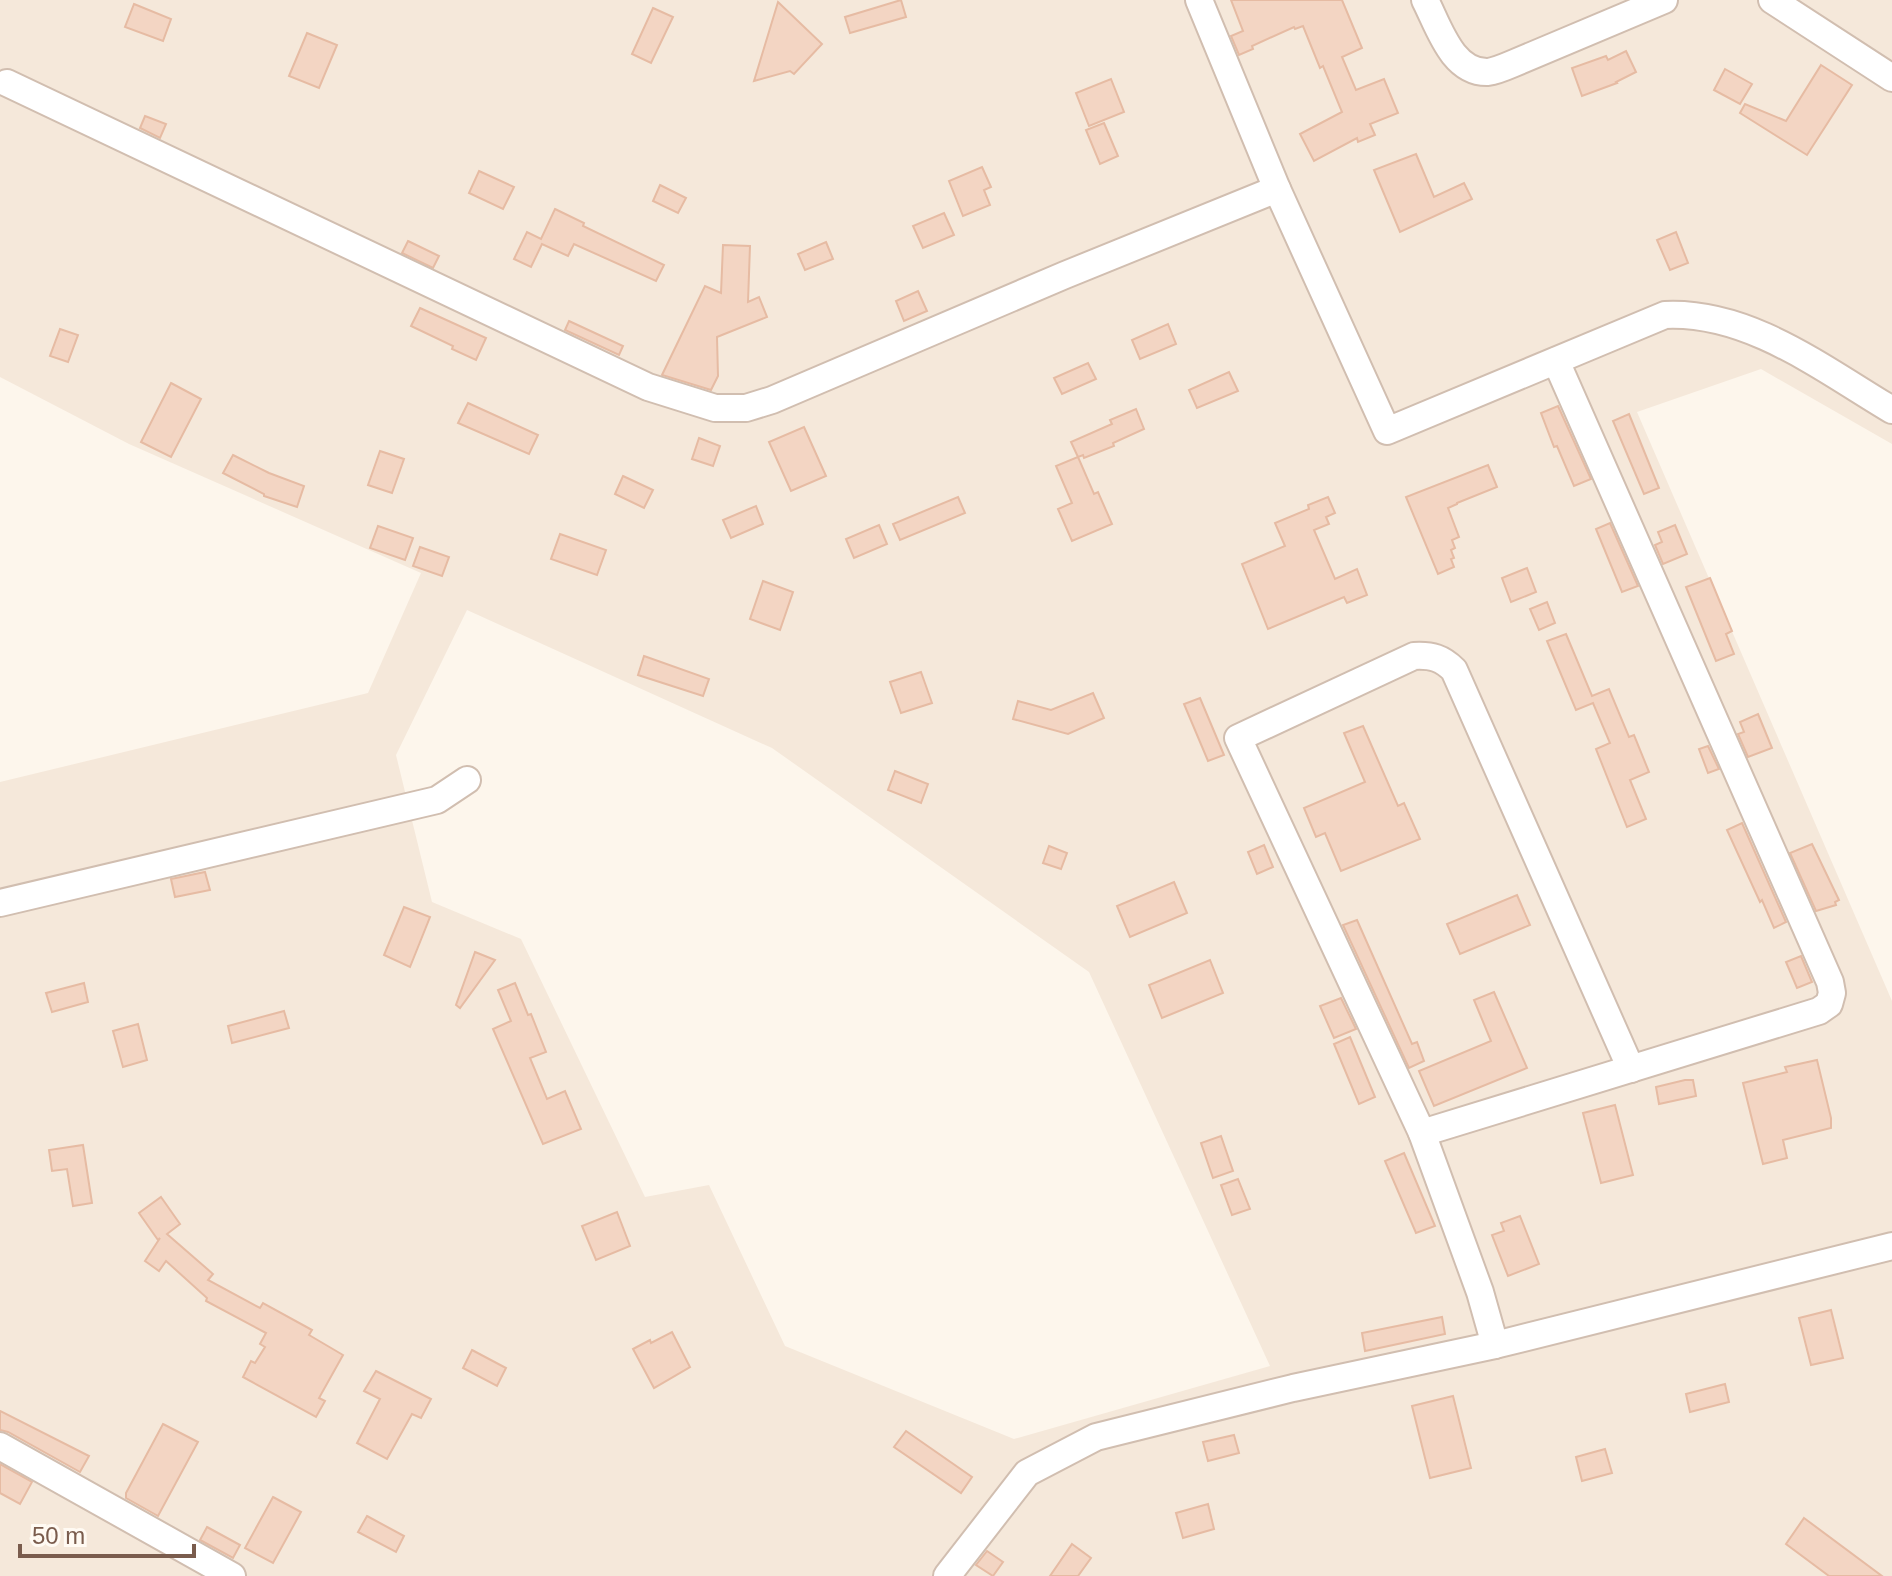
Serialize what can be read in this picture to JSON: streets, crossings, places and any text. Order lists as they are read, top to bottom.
{
  "scale_bar": "50 m"
}
